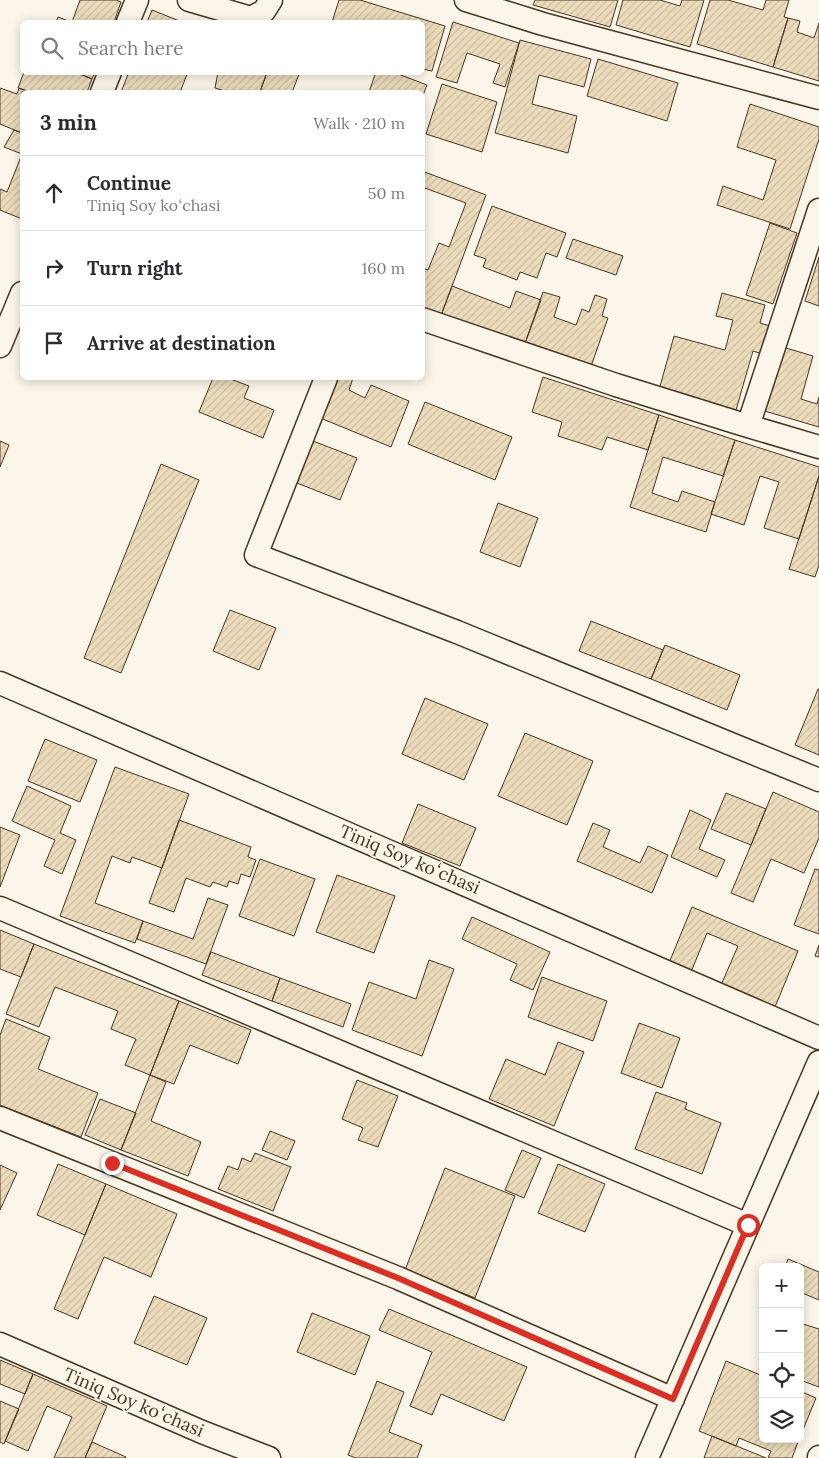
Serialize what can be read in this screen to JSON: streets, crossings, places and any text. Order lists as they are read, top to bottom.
{
  "streets": {
    "street": ["Tiniq Soy koʻchasi"]
  },
  "page": {
    "search": "Search here",
    "heading": ["3 min", "Walk · 210 m"],
    "list": [
      ["Continue", "Tiniq Soy koʻchasi", "50 m"],
      ["Turn right", "160 m"],
      "Arrive at destination"
    ],
    "map_buttons": ["+", "−"]
  }
}
